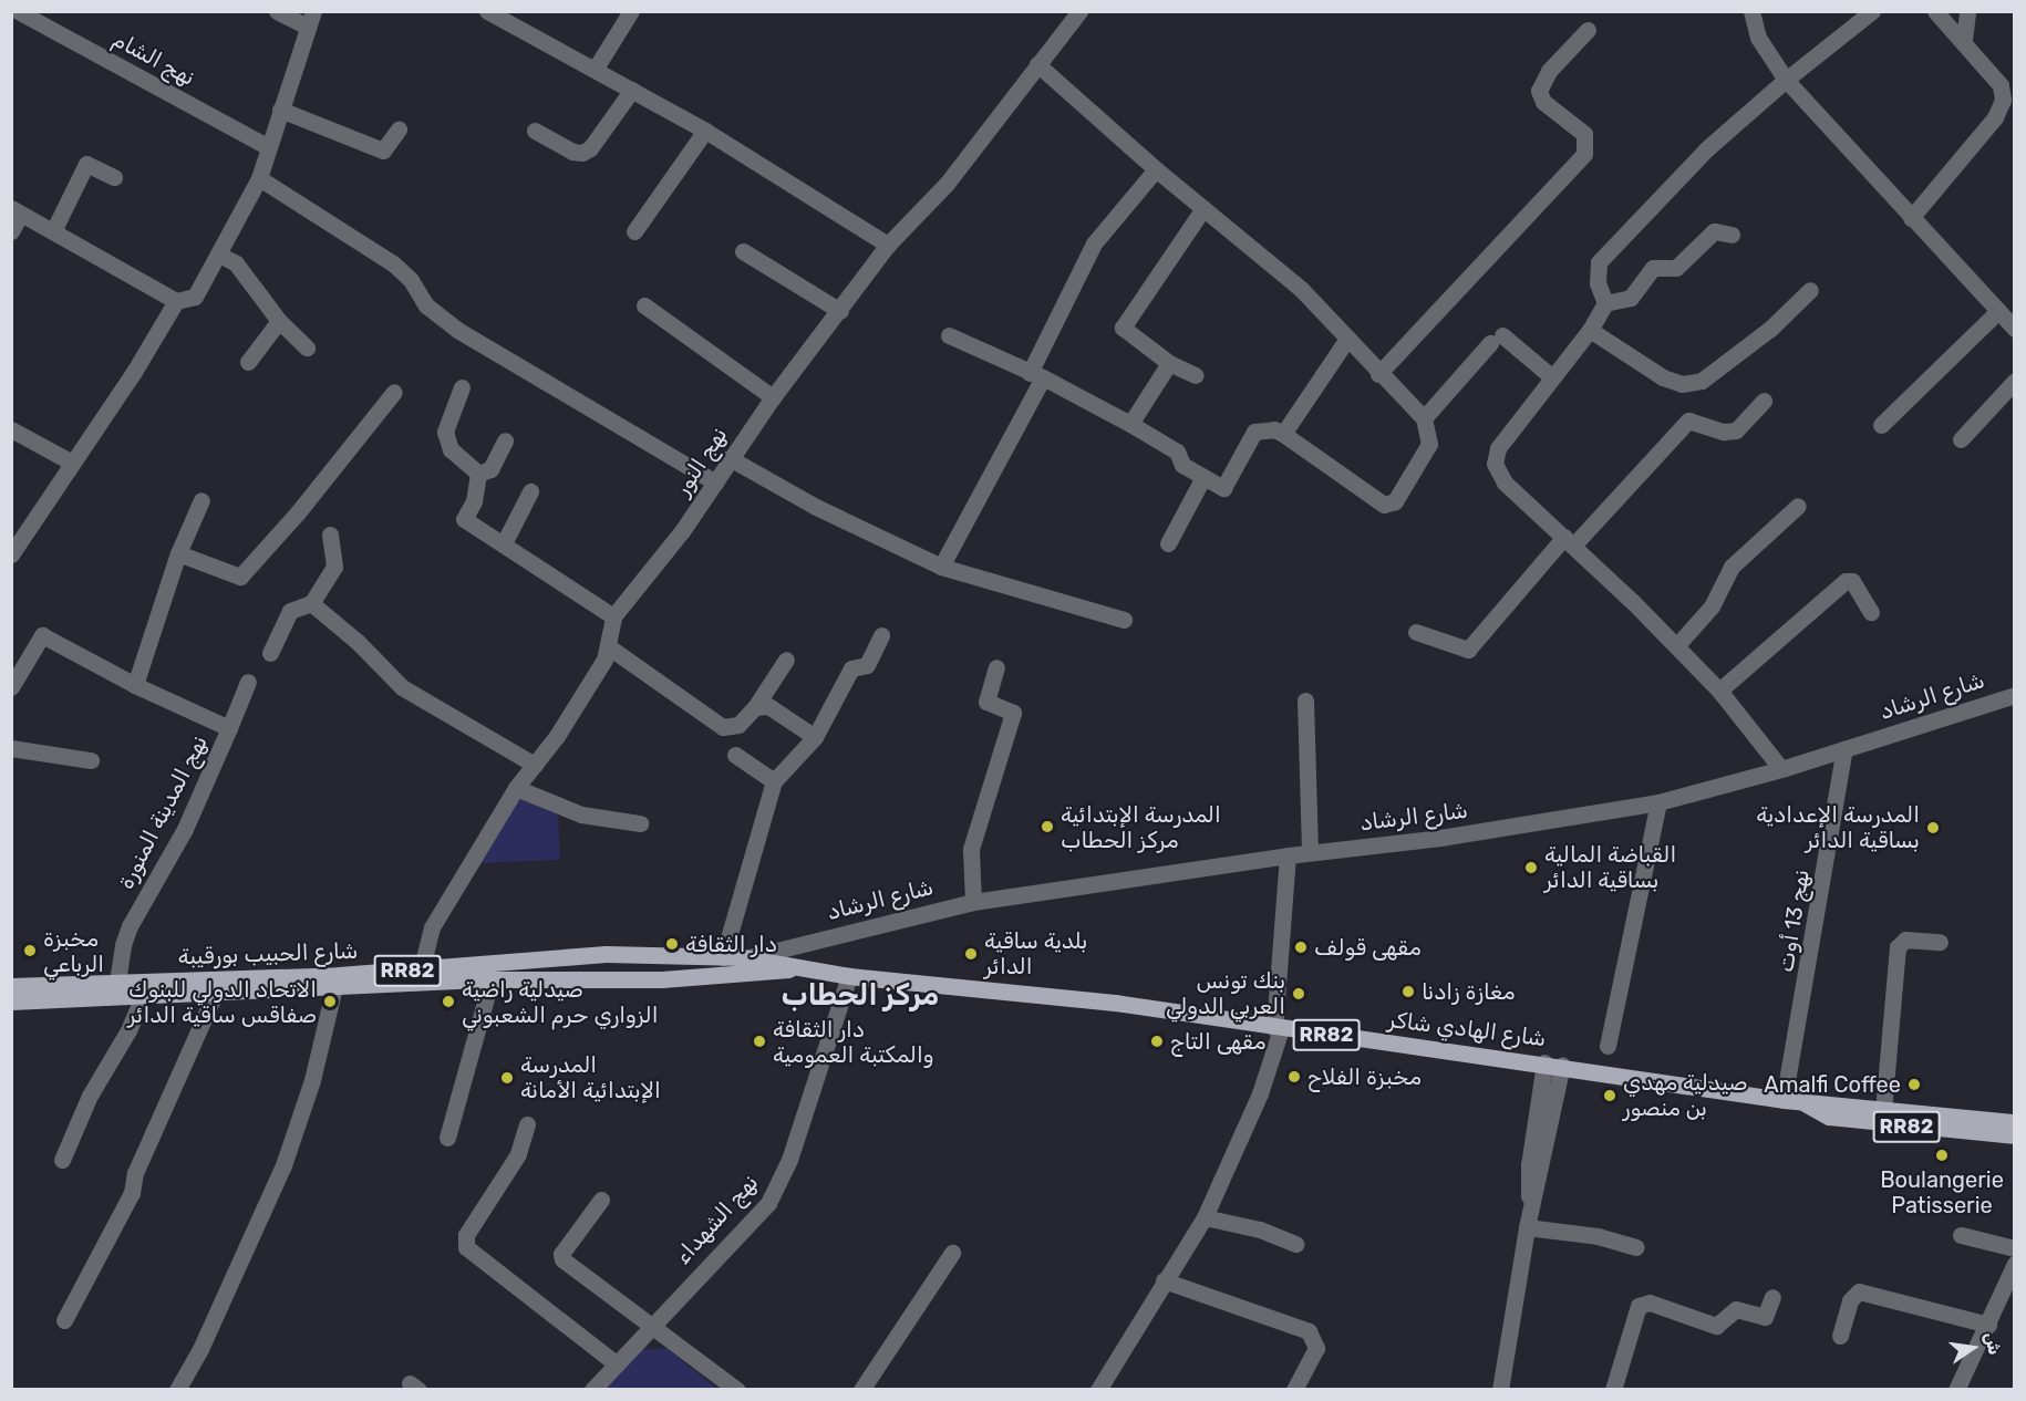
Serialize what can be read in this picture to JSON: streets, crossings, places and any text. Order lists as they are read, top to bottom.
{
  "streets": {
    "main road": ["شارع الحبيب بورقيبة", "RR82", "شارع الهادي شاكر"],
    "street": [
      "نهج الشام",
      "نهج النور",
      "شارع الرشاد",
      "نهج المدينة المنورة",
      "نهج 13 أوت",
      "نهج الشهداء"
    ]
  },
  "crossings": [
    ["نهج النور", "شارع الحبيب بورقيبة"],
    ["شارع الرشاد", "نهج 13 أوت"],
    ["شارع الرشاد", "شارع الحبيب بورقيبة"],
    ["نهج المدينة المنورة", "شارع الحبيب بورقيبة"],
    ["نهج 13 أوت", "شارع الهادي شاكر"],
    ["شارع الحبيب بورقيبة", "شارع الهادي شاكر"],
    ["شارع الحبيب بورقيبة", "نهج الشهداء"],
    ["شارع الهادي شاكر", "نهج الشهداء"]
  ],
  "districts": ["مركز الحطاب"],
  "places": [
    "المدرسة الإبتدائية مركز الحطاب",
    "المدرسة الإعدادية بساقية الدائر",
    "القباضة المالية بساقية الدائر",
    "دار الثقافة",
    "مقهى قولف",
    "مخبزة الرباعي",
    "بلدية ساقية الدائر",
    "مغازة زادنا",
    "بنك تونس العربي الدولي",
    "الاتحاد الدولي للبنوك صفاقس ساقية الدائر",
    "صيدلية راضية الزواري حرم الشعبوني",
    "دار الثقافة والمكتبة العمومية",
    "مقهى التاج",
    "مخبزة الفلاح",
    "المدرسة الإبتدائية الأمانة",
    "Amalfi Coffee",
    "صيدلية مهدي بن منصور",
    "Boulangerie Patisserie"
  ],
  "north": "right"
}
